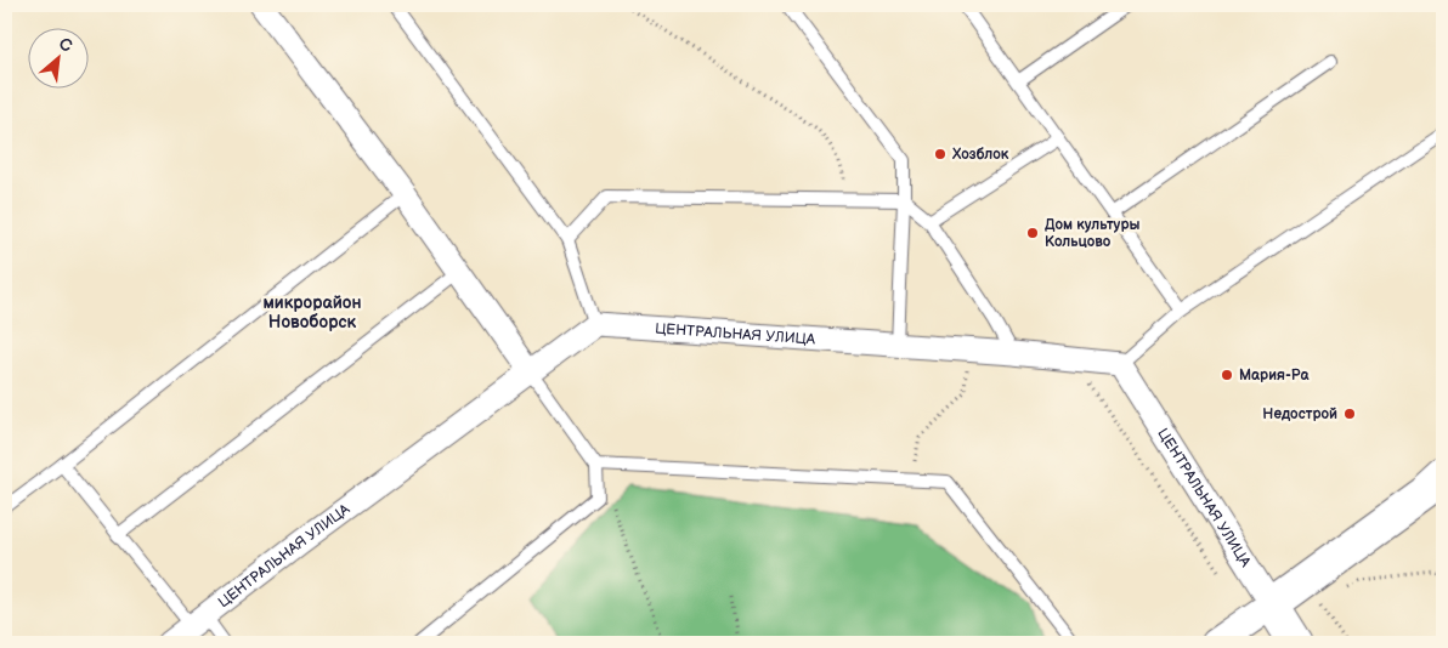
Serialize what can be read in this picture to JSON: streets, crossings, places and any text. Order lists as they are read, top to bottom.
{
  "streets": {
    "street": ["ЦЕНТРАЛЬНАЯ УЛИЦА"]
  },
  "districts": ["микрорайон Новоборск"],
  "places": [
    "Хозблок",
    "Дом культуры Кольцово",
    "Мария-Ра",
    "Недострой"
  ],
  "north": "top right"
}
